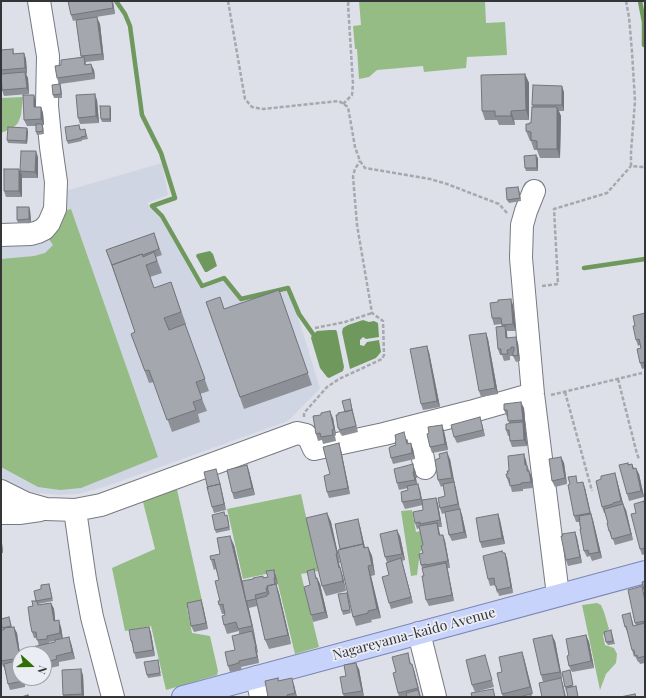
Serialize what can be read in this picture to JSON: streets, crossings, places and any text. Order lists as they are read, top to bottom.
{
  "streets": {
    "main road": ["Nagareyama-kaido Avenue"]
  },
  "north": "right"
}
